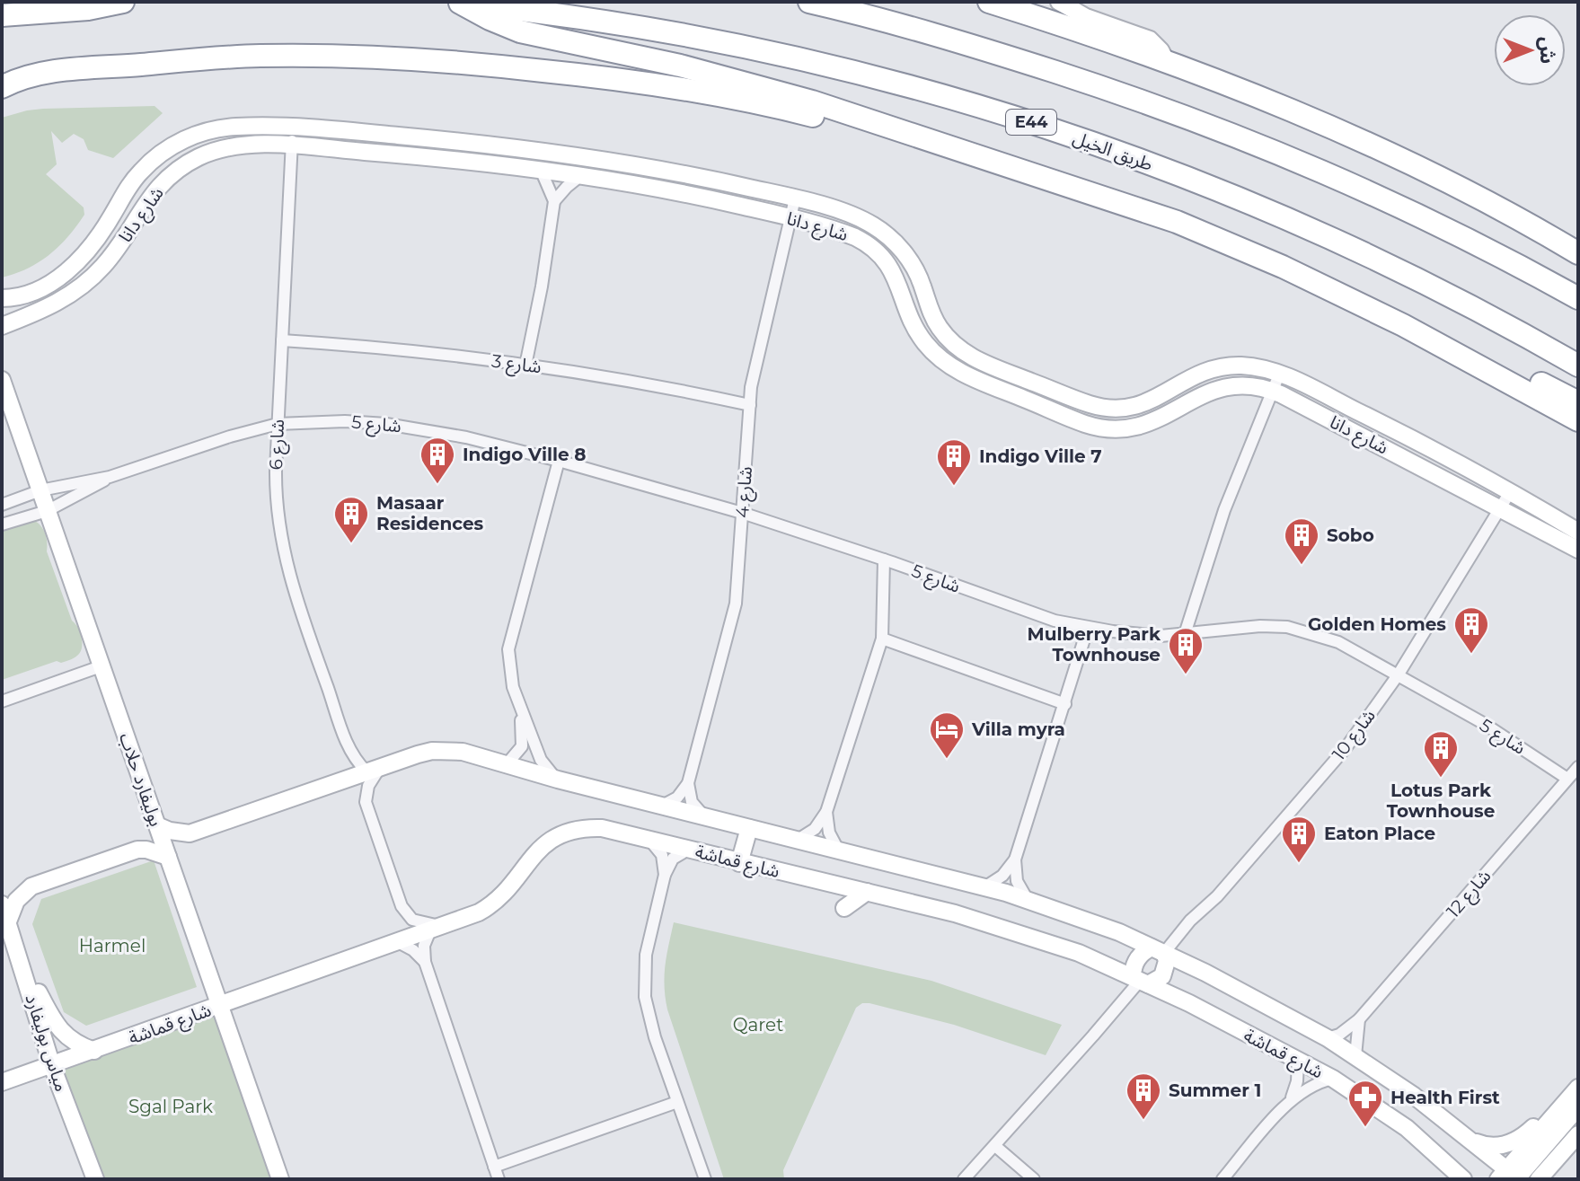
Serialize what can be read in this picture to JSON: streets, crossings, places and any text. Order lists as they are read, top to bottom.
{
  "streets": {
    "highway": ["E44", "طريق الخيل"],
    "street": [
      "شارع دانا",
      "شارع 3",
      "شارع 5",
      "شارع 6",
      "شارع 4",
      "شارع 10",
      "بوليفارد حلاب",
      "شارع قماشة",
      "شارع 12",
      "مياس بوليفارد"
    ]
  },
  "crossings": [
    ["شارع دانا", "شارع 6"],
    ["شارع دانا", "شارع 4"],
    ["شارع دانا", "شارع 10"],
    ["شارع 3", "شارع 6"],
    ["شارع 3", "شارع 4"],
    ["شارع 5", "شارع 6"],
    ["شارع 5", "شارع 4"],
    ["شارع 5", "شارع 10"],
    ["شارع 5", "شارع 12"],
    ["شارع 6", "شارع قماشة"],
    ["شارع 10", "شارع قماشة"],
    ["بوليفارد حلاب", "شارع قماشة"],
    ["بوليفارد حلاب", "مياس بوليفارد"],
    ["شارع قماشة", "شارع 12"],
    ["شارع قماشة", "مياس بوليفارد"]
  ],
  "parks": ["Harmel", "Qaret", "Sgal Park"],
  "places": {
    "building": [
      "Indigo Ville 8",
      "Indigo Ville 7",
      "Masaar Residences",
      "Sobo",
      "Golden Homes",
      "Mulberry Park Townhouse",
      "Lotus Park Townhouse",
      "Eaton Place",
      "Summer 1"
    ],
    "hotel": ["Villa myra"],
    "pharmacy": ["Health First"]
  },
  "north": "right"
}
